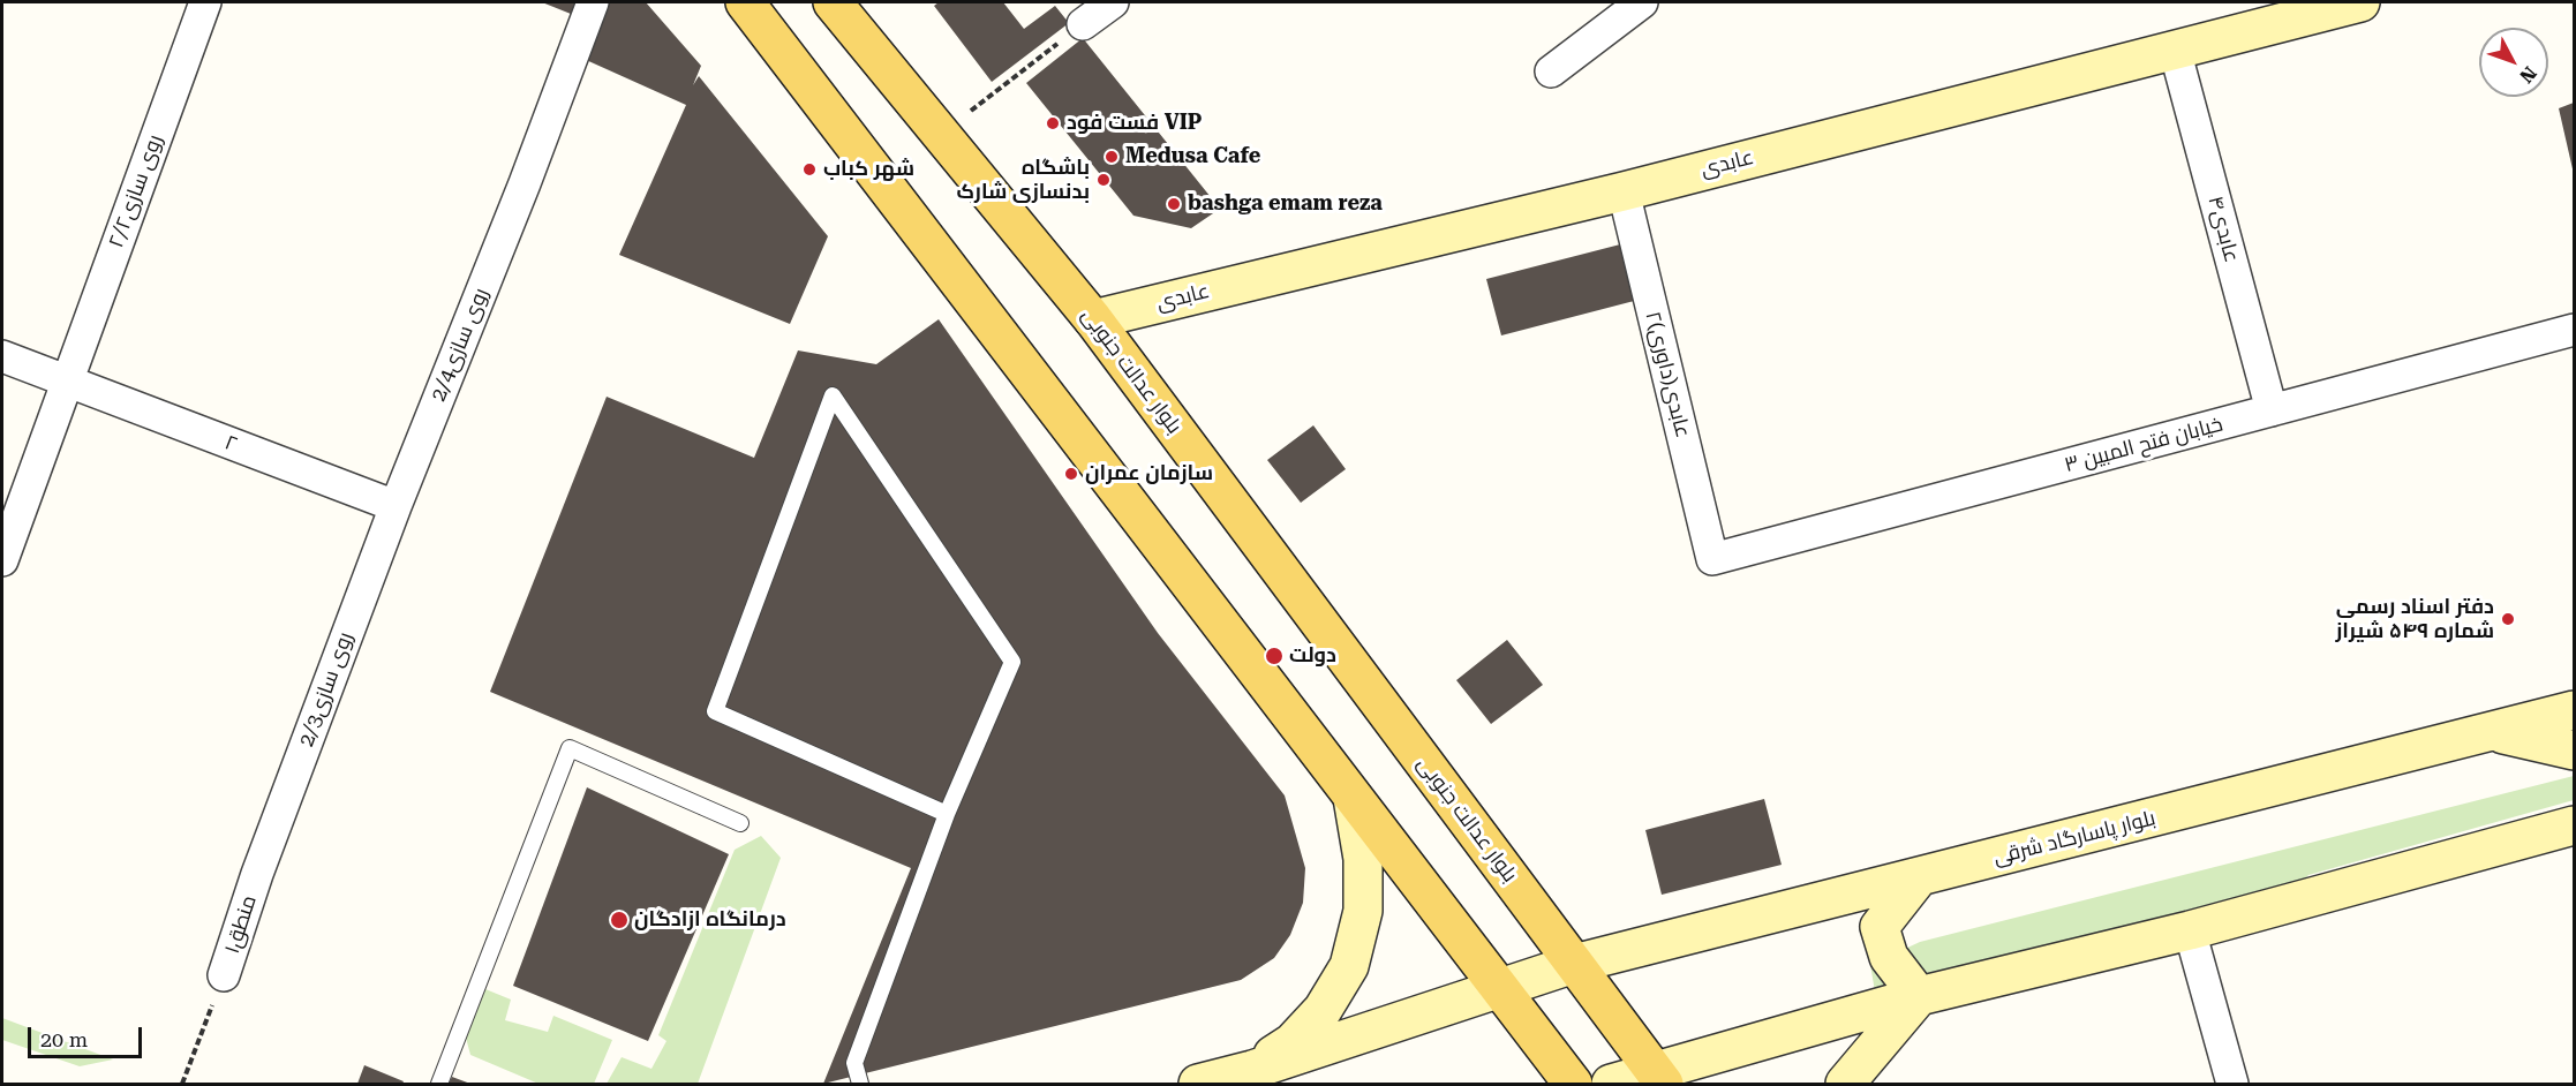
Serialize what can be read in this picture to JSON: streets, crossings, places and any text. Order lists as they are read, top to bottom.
{
  "streets": {
    "main road": ["عابدی", "بلوار عدالت جنوبی", "بلوار پاسارگاد شرقی"],
    "street": [
      "روی سازی۲/۲",
      "عابدی۴",
      "روی سازی2/4",
      "۲عابدی(داوری)",
      "۲",
      "خیابان فتح المبین ۳",
      "روی سازی2/3",
      "منطق۱"
    ]
  },
  "crossings": [
    ["عابدی", "عابدی۴"],
    ["عابدی", "بلوار عدالت جنوبی"],
    ["عابدی", "۲عابدی(داوری)"],
    ["روی سازی۲/۲", "۲"],
    ["عابدی۴", "خیابان فتح المبین ۳"],
    ["روی سازی2/4", "۲"],
    ["روی سازی2/4", "روی سازی2/3"],
    ["بلوار عدالت جنوبی", "بلوار پاسارگاد شرقی"],
    ["۲عابدی(داوری)", "خیابان فتح المبین ۳"],
    ["۲", "روی سازی2/3"],
    ["روی سازی2/3", "منطق۱"]
  ],
  "places": [
    "فست فود VIP",
    "Medusa Cafe",
    "شهر کباب",
    "باشگاه بدنسازی شارک",
    "bashga emam reza",
    "سازمان عمران",
    "دفتر اسناد رسمی شماره ۵۴۹ شیراز",
    "دولت",
    "درمانگاه ازادگان"
  ],
  "scale_bar": "20 m",
  "north": "bottom right"
}
